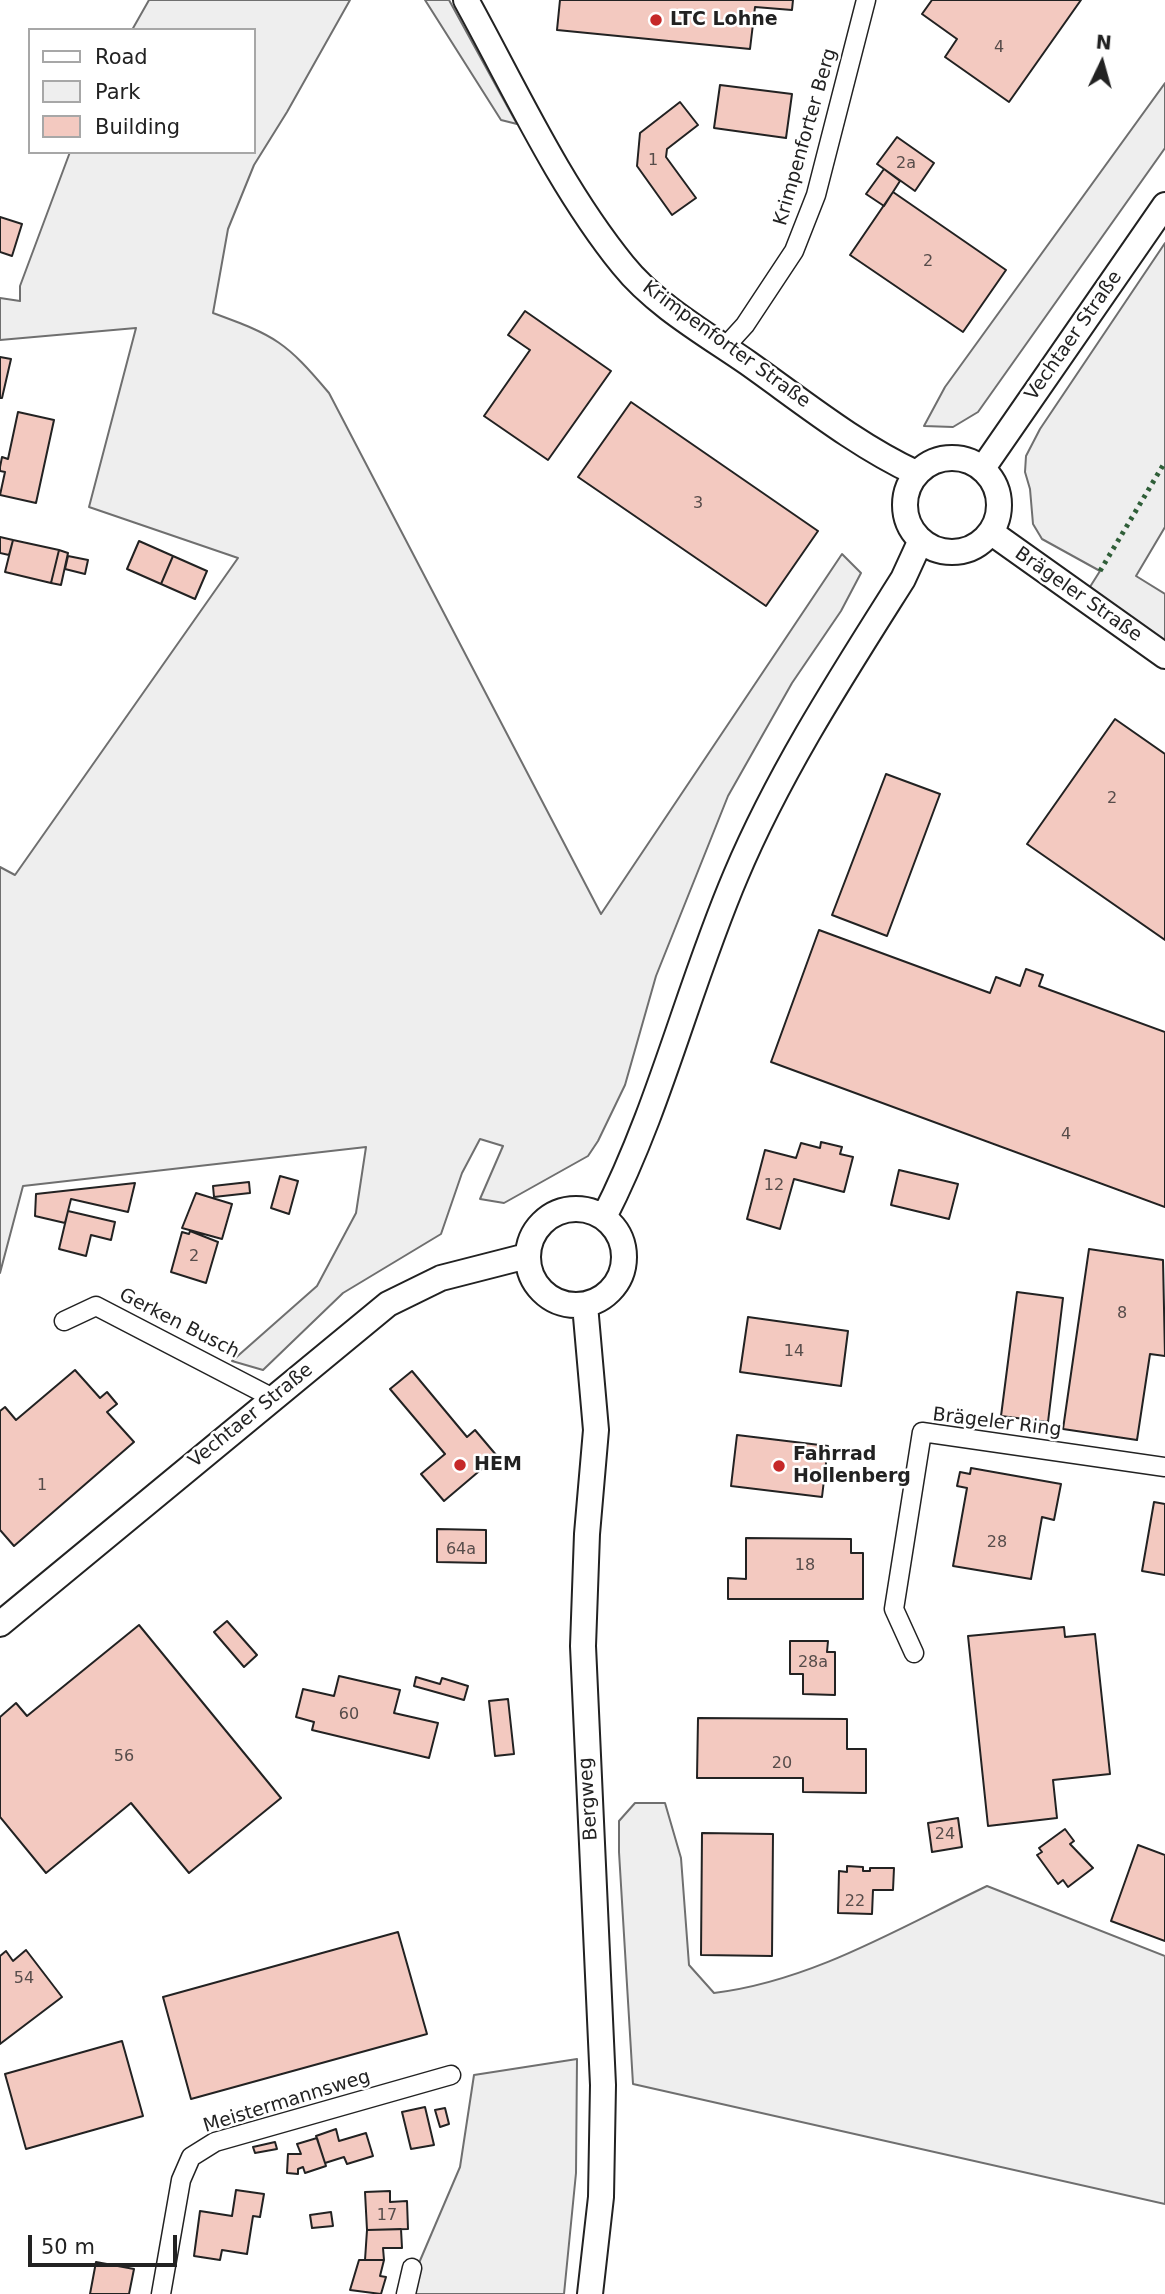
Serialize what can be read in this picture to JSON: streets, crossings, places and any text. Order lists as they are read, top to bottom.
{
  "streets": {
    "main road": [
      "Vechtaer Straße",
      "Krimpenforter Straße",
      "Brägeler Straße",
      "Bergweg"
    ],
    "street": [
      "Krimpenforter Berg",
      "Gerken Busch",
      "Brägeler Ring",
      "Meistermannsweg"
    ]
  },
  "crossings": [
    ["Krimpenforter Berg", "Krimpenforter Straße"],
    ["Vechtaer Straße", "Krimpenforter Straße"],
    ["Vechtaer Straße", "Brägeler Straße"],
    ["Vechtaer Straße", "Gerken Busch"],
    ["Vechtaer Straße", "Bergweg"],
    ["Krimpenforter Straße", "Brägeler Straße"]
  ],
  "places": ["LTC Lohne", "HEM", "Fahrrad Hollenberg"],
  "house_numbers": [
    "4",
    "1",
    "2a",
    "2",
    "3",
    "2",
    "4",
    "12",
    "2",
    "8",
    "14",
    "1",
    "28",
    "64a",
    "18",
    "28a",
    "60",
    "56",
    "20",
    "24",
    "22",
    "54",
    "17"
  ],
  "legend": ["Road", "Park", "Building"],
  "scale_bar": "50 m",
  "north": "top"
}
